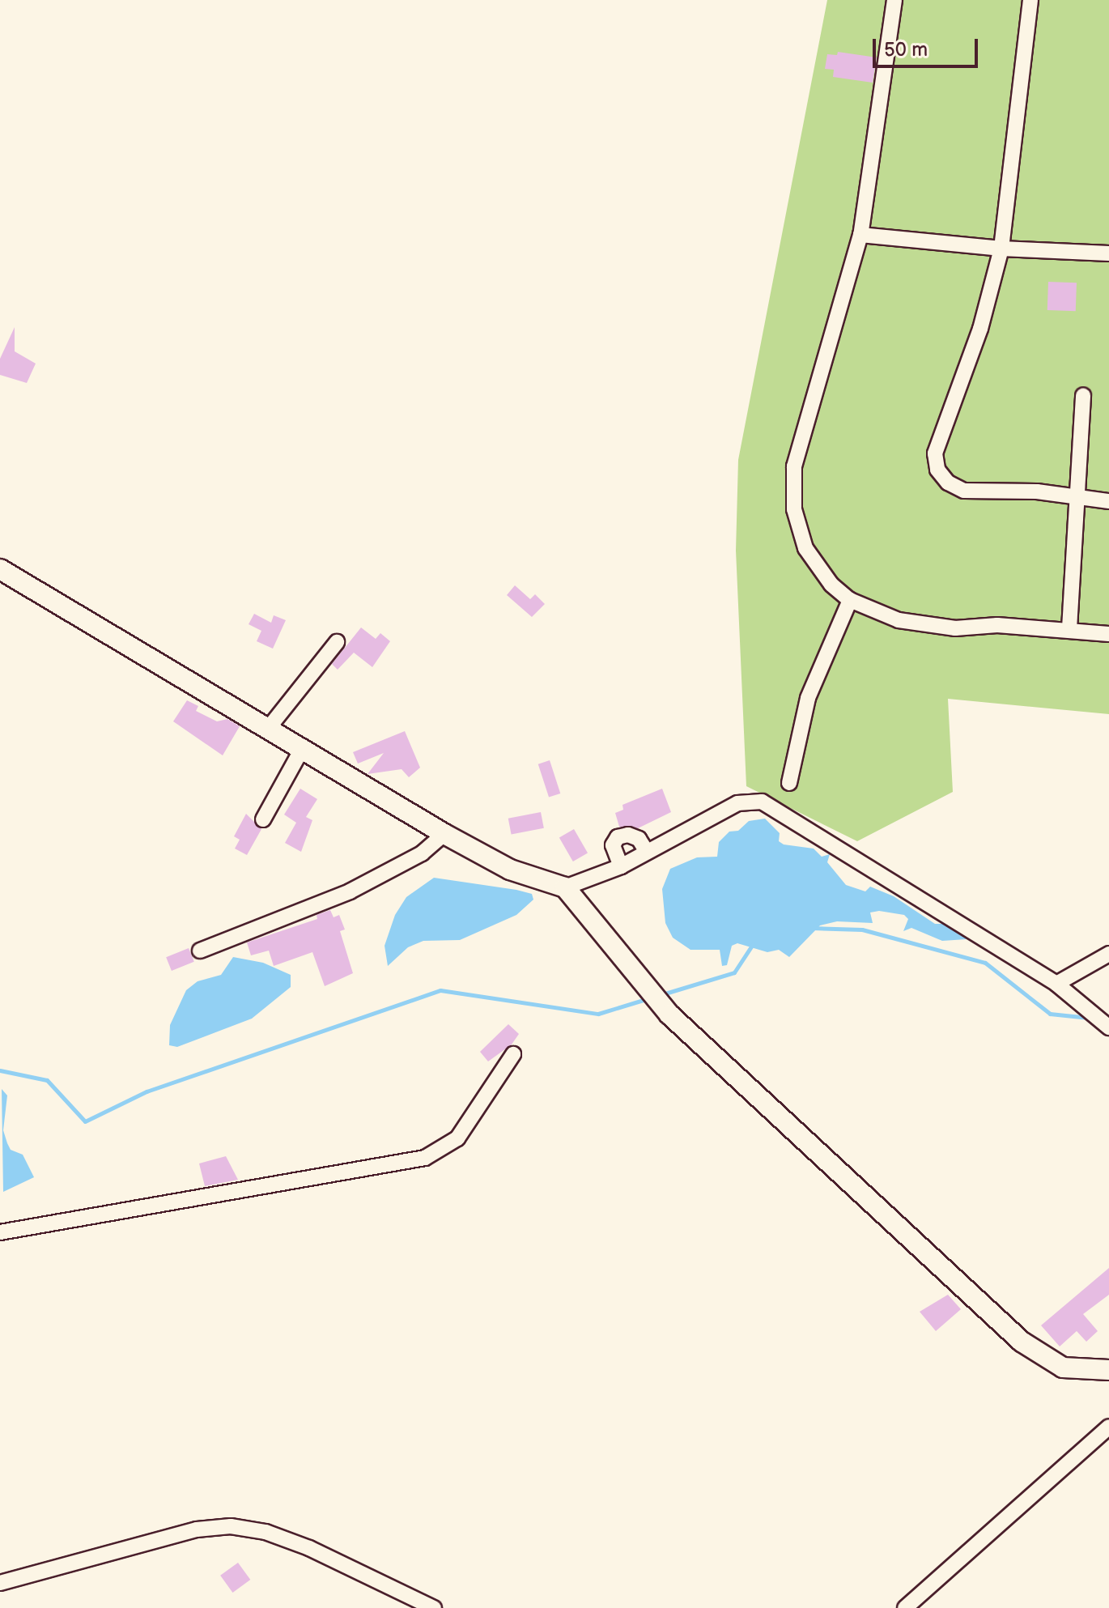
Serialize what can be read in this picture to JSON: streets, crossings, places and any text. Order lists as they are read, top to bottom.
{
  "scale_bar": "50 m"
}
